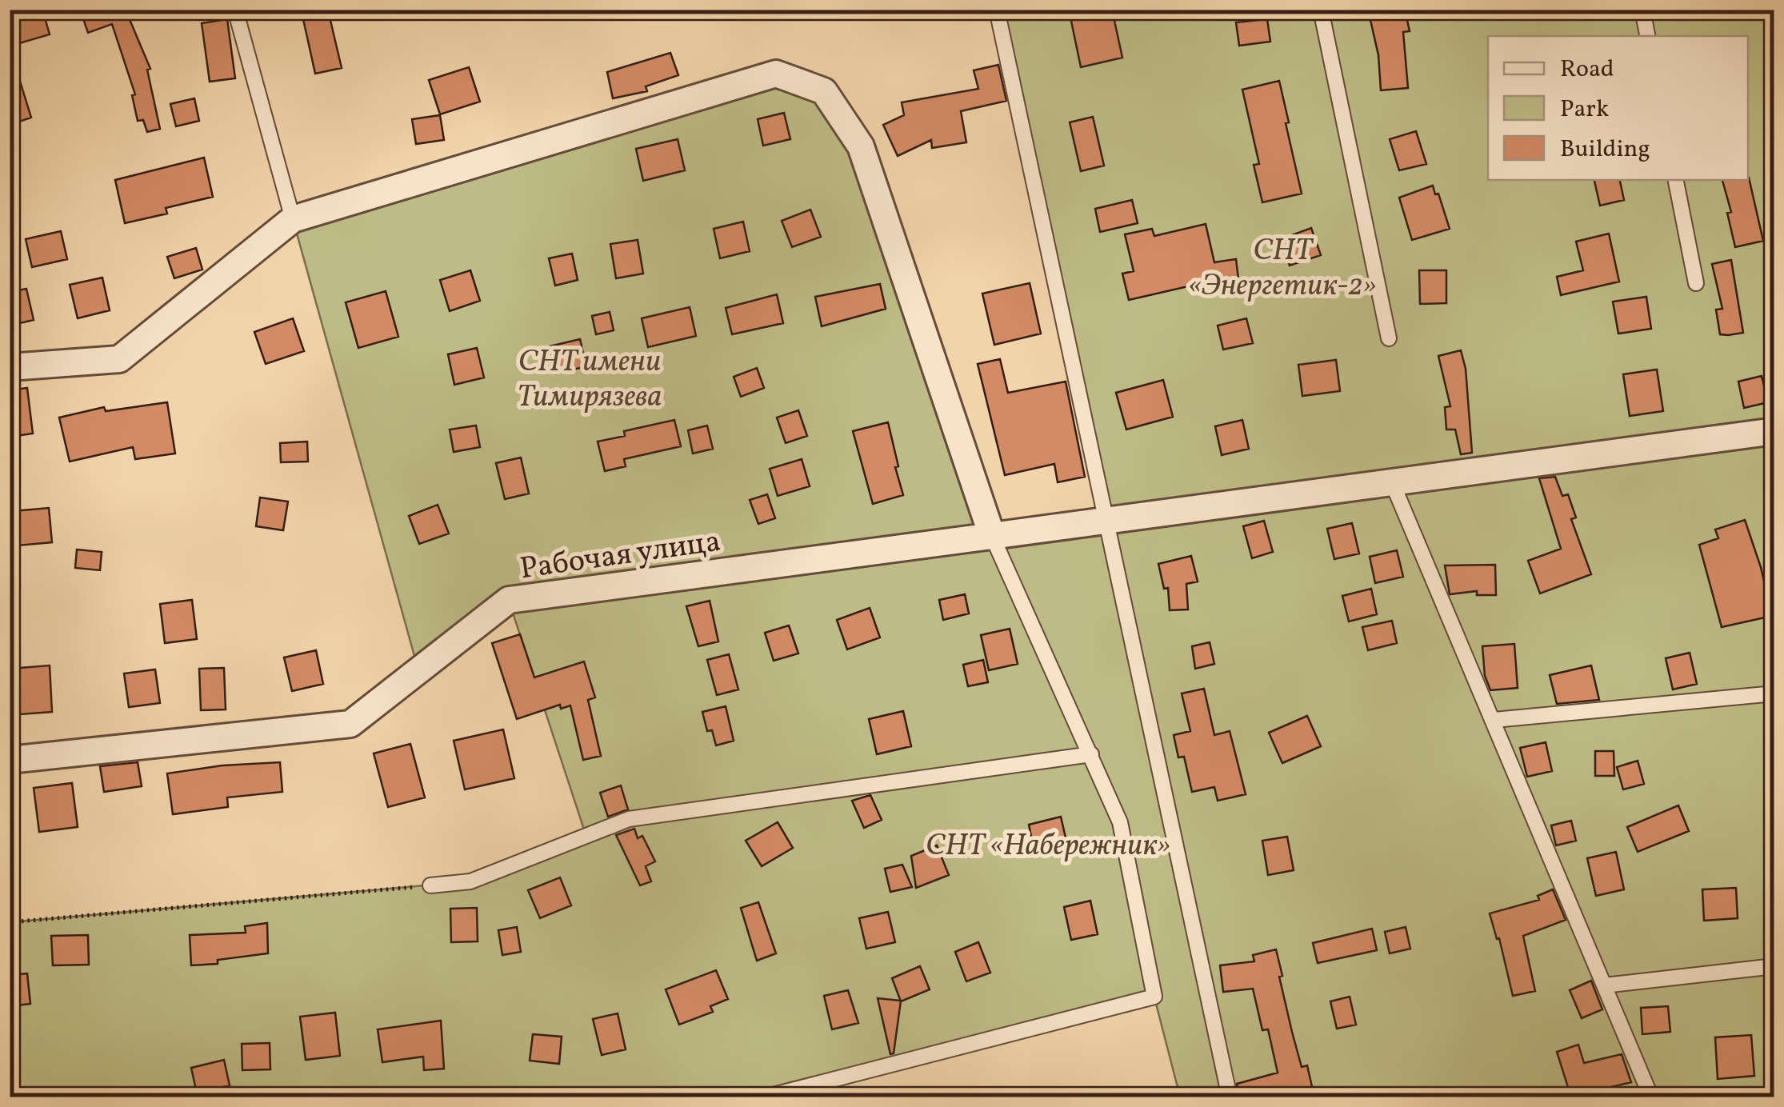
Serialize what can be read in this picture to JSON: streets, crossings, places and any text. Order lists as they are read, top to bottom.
{
  "streets": {
    "street": ["Рабочая улица"]
  },
  "parks": ["СНТ «Энергетик-2»", "СНТ имени Тимирязева", "СНТ «Набережник»"],
  "legend": ["Road", "Park", "Building"]
}
